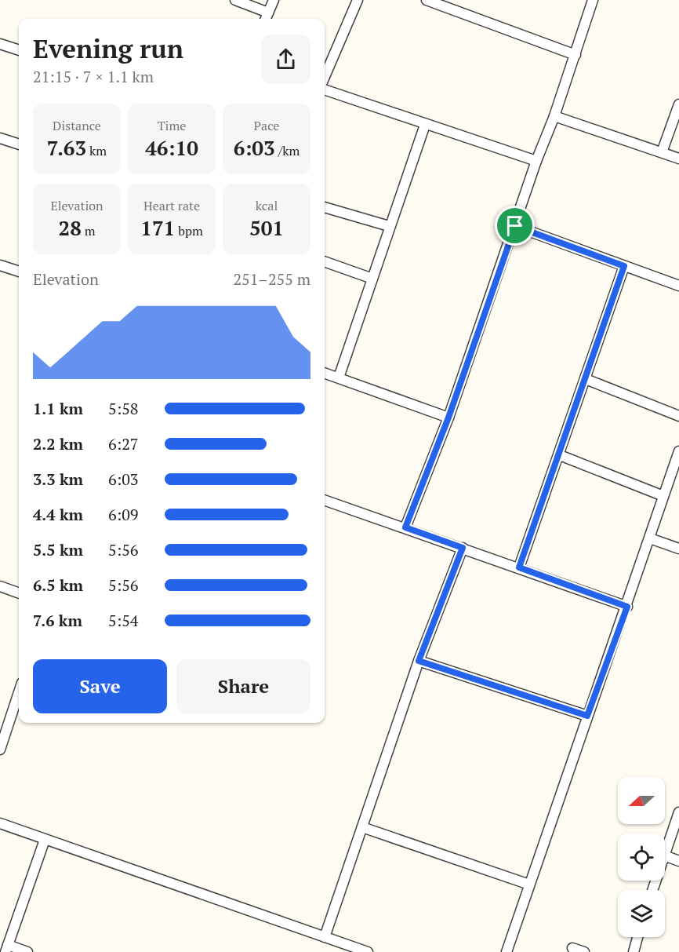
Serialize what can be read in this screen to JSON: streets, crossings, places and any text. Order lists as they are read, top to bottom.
{
  "north": "left",
  "page": {
    "heading": ["Evening run", "21:15 · 7 × 1.1 km"],
    "stats": [
      ["Distance", "7.63 km"],
      ["Time", "46:10"],
      ["Pace", "6:03 /km"],
      ["Elevation", "28 m"],
      ["Heart rate", "171 bpm"],
      ["kcal", "501"]
    ],
    "chart": ["Elevation", "251–255 m"],
    "list": [
      {
        "name": "1.1 km",
        "note": "5:58"
      },
      {
        "name": "2.2 km",
        "note": "6:27"
      },
      {
        "name": "3.3 km",
        "note": "6:03"
      },
      {
        "name": "4.4 km",
        "note": "6:09"
      },
      {
        "name": "5.5 km",
        "note": "5:56"
      },
      {
        "name": "6.5 km",
        "note": "5:56"
      },
      {
        "name": "7.6 km",
        "note": "5:54"
      }
    ],
    "buttons": ["Save", "Share"]
  }
}
